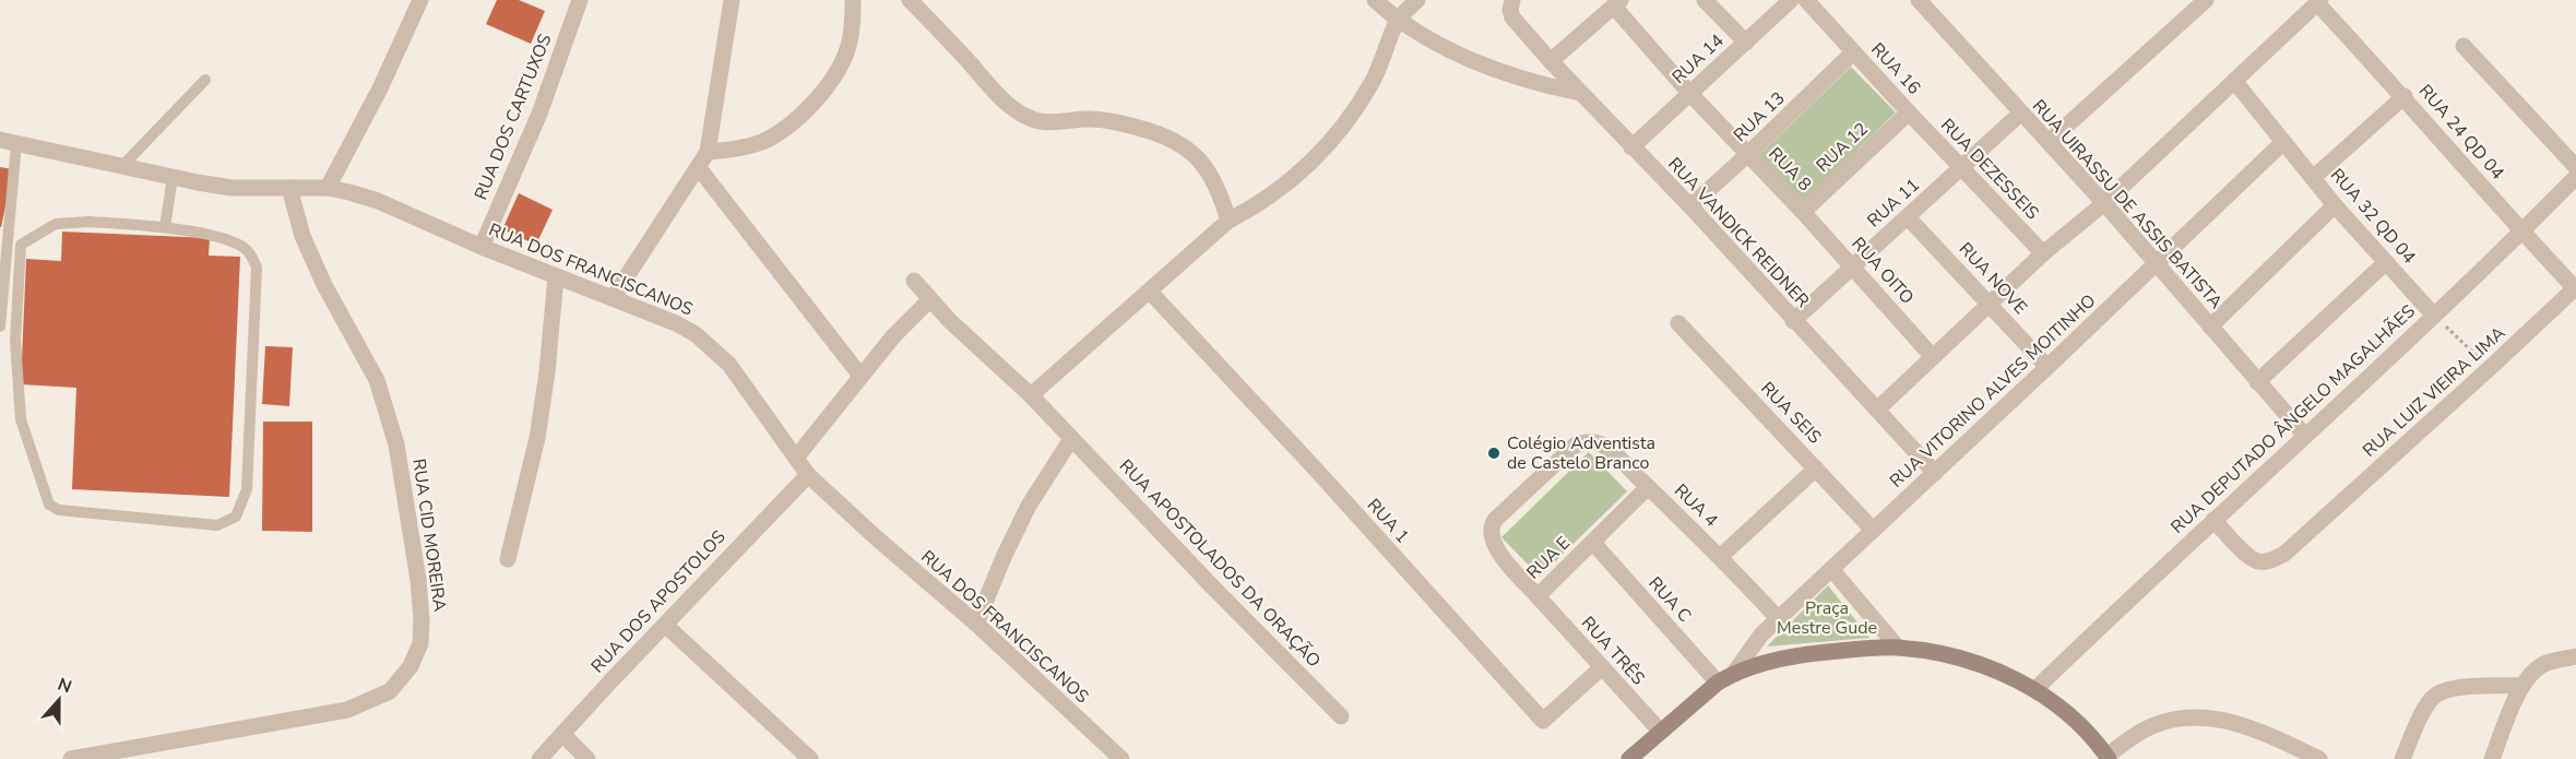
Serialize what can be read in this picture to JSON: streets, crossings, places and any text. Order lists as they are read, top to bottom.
{
  "streets": {
    "street": [
      "RUA 14",
      "RUA 16",
      "RUA DOS CARTUXOS",
      "RUA 13",
      "RUA 24 QD 04",
      "RUA 12",
      "RUA 8",
      "RUA DEZESSEIS",
      "RUA 11",
      "RUA UIRASSU DE ASSIS BATISTA",
      "RUA 32 QD 04",
      "RUA VANDICK REIDNER",
      "RUA DOS FRANCISCANOS",
      "RUA OITO",
      "RUA NOVE",
      "RUA VITORINO ALVES MOITINHO",
      "RUA LUIZ VIEIRA LIMA",
      "RUA SEIS",
      "RUA DEPUTADO ÂNGELO MAGALHÃES",
      "RUA 4",
      "RUA 1",
      "RUA CID MOREIRA",
      "RUA E",
      "RUA APOSTOLADOS DA ORAÇÃO",
      "RUA C",
      "RUA DOS APOSTOLOS",
      "RUA TRÊS"
    ]
  },
  "crossings": [
    ["RUA 14", "RUA VANDICK REIDNER"],
    ["RUA 16", "RUA 13"],
    ["RUA 16", "RUA 12"],
    ["RUA 16", "RUA DEZESSEIS"],
    ["RUA DOS CARTUXOS", "RUA DOS FRANCISCANOS"],
    ["RUA 13", "RUA 8"],
    ["RUA 13", "RUA VANDICK REIDNER"],
    ["RUA 24 QD 04", "RUA LUIZ VIEIRA LIMA"],
    ["RUA 24 QD 04", "RUA DEPUTADO ÂNGELO MAGALHÃES"],
    ["RUA 12", "RUA 8"],
    ["RUA 12", "RUA DEZESSEIS"],
    ["RUA 12", "RUA OITO"],
    ["RUA 8", "RUA OITO"],
    ["RUA DEZESSEIS", "RUA 11"],
    ["RUA 11", "RUA UIRASSU DE ASSIS BATISTA"],
    ["RUA 11", "RUA VANDICK REIDNER"],
    ["RUA 11", "RUA OITO"],
    ["RUA 11", "RUA NOVE"],
    ["RUA UIRASSU DE ASSIS BATISTA", "RUA VITORINO ALVES MOITINHO"],
    ["RUA UIRASSU DE ASSIS BATISTA", "RUA DEPUTADO ÂNGELO MAGALHÃES"],
    ["RUA 32 QD 04", "RUA VITORINO ALVES MOITINHO"],
    ["RUA 32 QD 04", "RUA DEPUTADO ÂNGELO MAGALHÃES"],
    ["RUA VANDICK REIDNER", "RUA VITORINO ALVES MOITINHO"],
    ["RUA DOS FRANCISCANOS", "RUA CID MOREIRA"],
    ["RUA DOS FRANCISCANOS", "RUA DOS APOSTOLOS"],
    ["RUA NOVE", "RUA VITORINO ALVES MOITINHO"],
    ["RUA VITORINO ALVES MOITINHO", "RUA SEIS"],
    ["RUA VITORINO ALVES MOITINHO", "RUA 4"],
    ["RUA LUIZ VIEIRA LIMA", "RUA DEPUTADO ÂNGELO MAGALHÃES"],
    ["RUA 4", "RUA E"],
    ["RUA 1", "RUA TRÊS"],
    ["RUA E", "RUA C"],
    ["RUA E", "RUA TRÊS"]
  ],
  "parks": ["Praça Mestre Gude"],
  "places": ["Colégio Adventista de Castelo Branco"],
  "north": "top"
}
